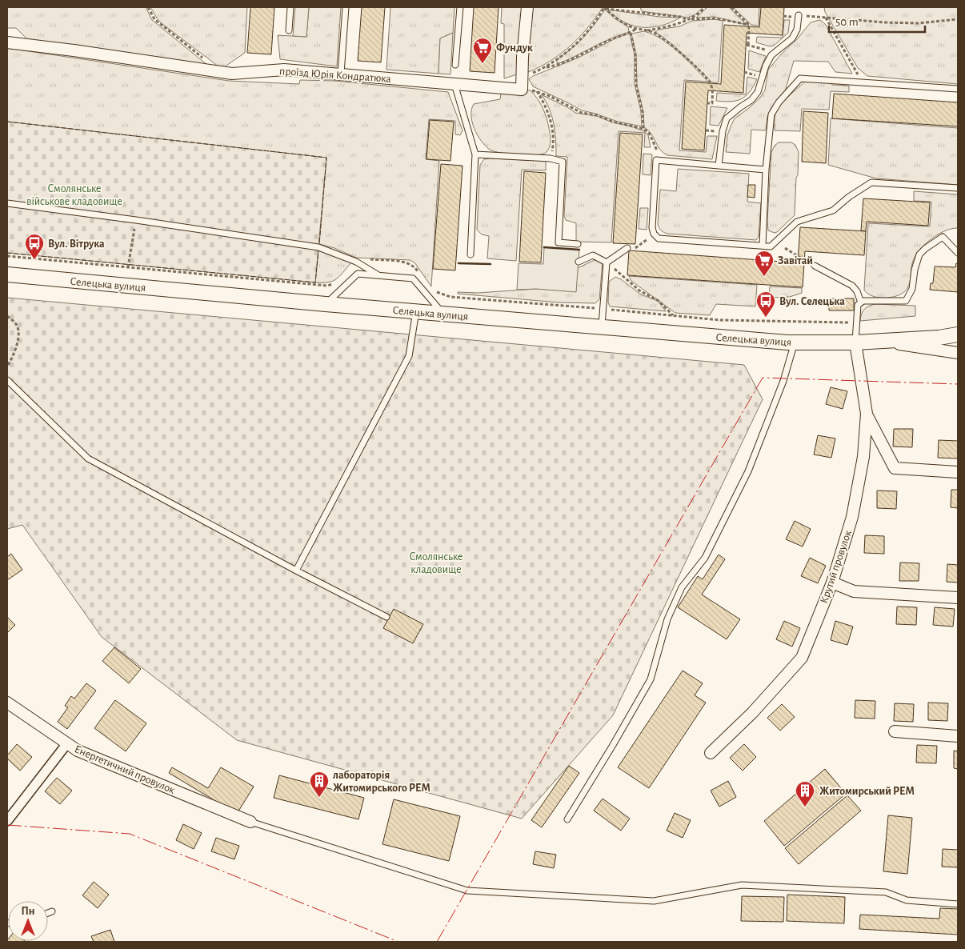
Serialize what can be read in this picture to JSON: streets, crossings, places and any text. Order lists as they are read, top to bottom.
{
  "streets": {
    "street": [
      "проїзд Юрія Кондратюка",
      "Селецька вулиця",
      "Крутий провулок",
      "Енергетичний провулок"
    ]
  },
  "crossings": [
    ["Селецька вулиця", "Крутий провулок"]
  ],
  "parks": ["Смолянське військове кладовище", "Смолянське кладовище"],
  "places": {
    "supermarket": ["Фундук", "Завітай"],
    "bus stop": ["Вул. Вітрука", "Вул. Селецька"],
    "building": ["лабораторія Житомирського РЕМ", "Житомирський РЕМ"]
  },
  "scale_bar": "50 m",
  "north": "top"
}
